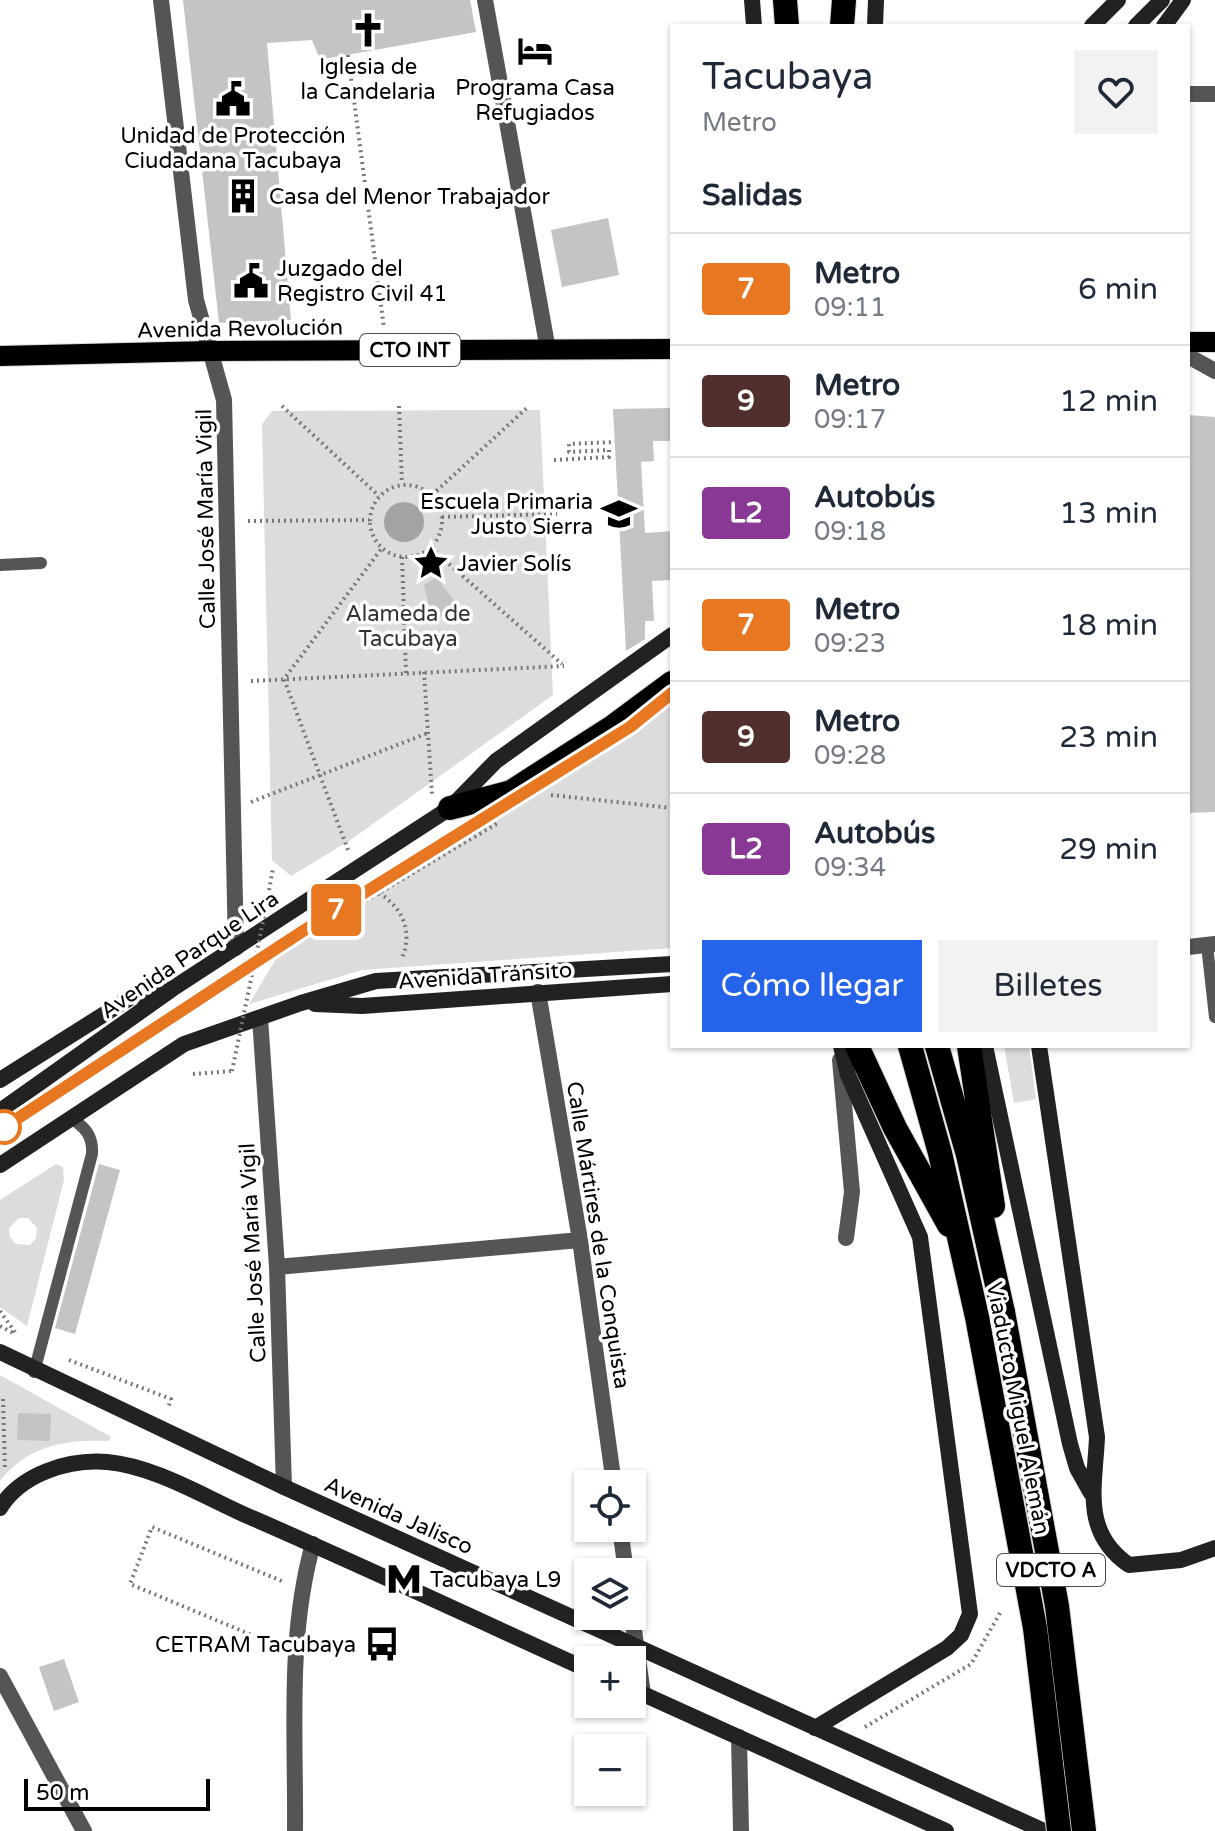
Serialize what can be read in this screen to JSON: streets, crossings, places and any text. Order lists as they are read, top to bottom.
{
  "streets": {
    "highway": ["Viaducto Miguel Alemán", "VDCTO A"],
    "main road": [
      "Avenida Revolución",
      "CTO INT",
      "Avenida Parque Lira",
      "Avenida Tránsito",
      "Avenida Jalisco"
    ],
    "street": ["Calle José María Vigil", "Calle Mártires de la Conquista"]
  },
  "crossings": [
    ["Avenida Revolución", "Calle José María Vigil"],
    ["Calle José María Vigil", "Avenida Parque Lira"],
    ["Calle José María Vigil", "Avenida Jalisco"],
    ["Avenida Tránsito", "Calle Mártires de la Conquista"]
  ],
  "parks": ["Alameda de Tacubaya"],
  "places": {
    "church": ["Iglesia de la Candelaria"],
    "hotel": ["Programa Casa Refugiados"],
    "public building": ["Unidad de Protección Ciudadana Tacubaya", "Juzgado del Registro Civil 41"],
    "building": ["Casa del Menor Trabajador"],
    "school or university": ["Escuela Primaria Justo Sierra"],
    "place": ["Javier Solís"],
    "metro station": ["Tacubaya L9"],
    "bus stop": ["CETRAM Tacubaya"]
  },
  "lines": ["metro line 7"],
  "scale_bar": "50 m",
  "page": {
    "on_map": "7",
    "heading": [
      ["Tacubaya", "Metro"],
      "Salidas"
    ],
    "list": [
      {
        "mark": "7",
        "name": "Metro",
        "note": "09:11",
        "value": "6 min"
      },
      {
        "mark": "9",
        "name": "Metro",
        "note": "09:17",
        "value": "12 min"
      },
      {
        "mark": "L2",
        "name": "Autobús",
        "note": "09:18",
        "value": "13 min"
      },
      {
        "mark": "7",
        "name": "Metro",
        "note": "09:23",
        "value": "18 min"
      },
      {
        "mark": "9",
        "name": "Metro",
        "note": "09:28",
        "value": "23 min"
      },
      {
        "mark": "L2",
        "name": "Autobús",
        "note": "09:34",
        "value": "29 min"
      }
    ],
    "buttons": ["Cómo llegar", "Billetes"],
    "map_buttons": ["+", "−"],
    "scale": "50 m"
  }
}
